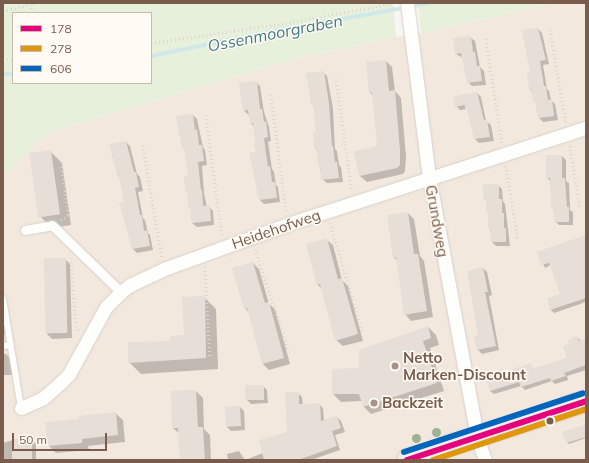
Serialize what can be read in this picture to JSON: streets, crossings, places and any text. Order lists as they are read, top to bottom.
{
  "streets": {
    "street": ["Grundweg", "Heidehofweg"]
  },
  "crossings": [
    ["Grundweg", "Heidehofweg"]
  ],
  "water": ["Ossenmoorgraben"],
  "places": ["Netto Marken-Discount", "Backzeit"],
  "lines": ["transit line 606", "transit line 178", "transit line 278"],
  "legend": ["178", "278", "606"],
  "scale_bar": "50 m"
}
